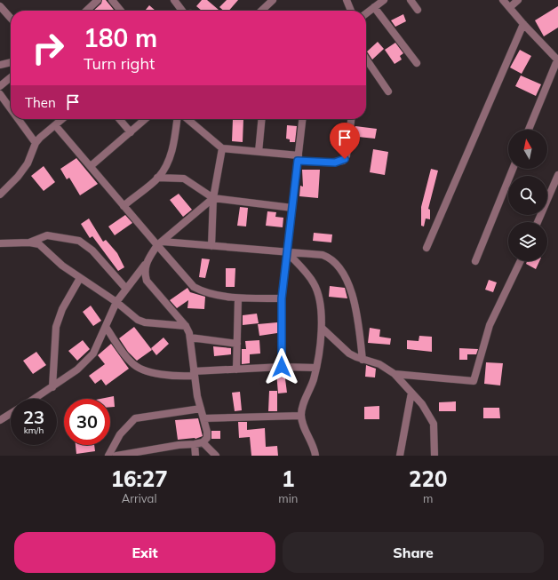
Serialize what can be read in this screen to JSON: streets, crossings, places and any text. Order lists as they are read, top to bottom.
{
  "north": "top",
  "page": {
    "turn": ["180 m", "Turn right"],
    "then": "Then",
    "speed": "23 km/h",
    "limit": "30",
    "eta": [
      "16:27",
      "Arrival",
      "1",
      "min",
      "220",
      "m"
    ],
    "buttons": ["Exit", "Share"]
  }
}
